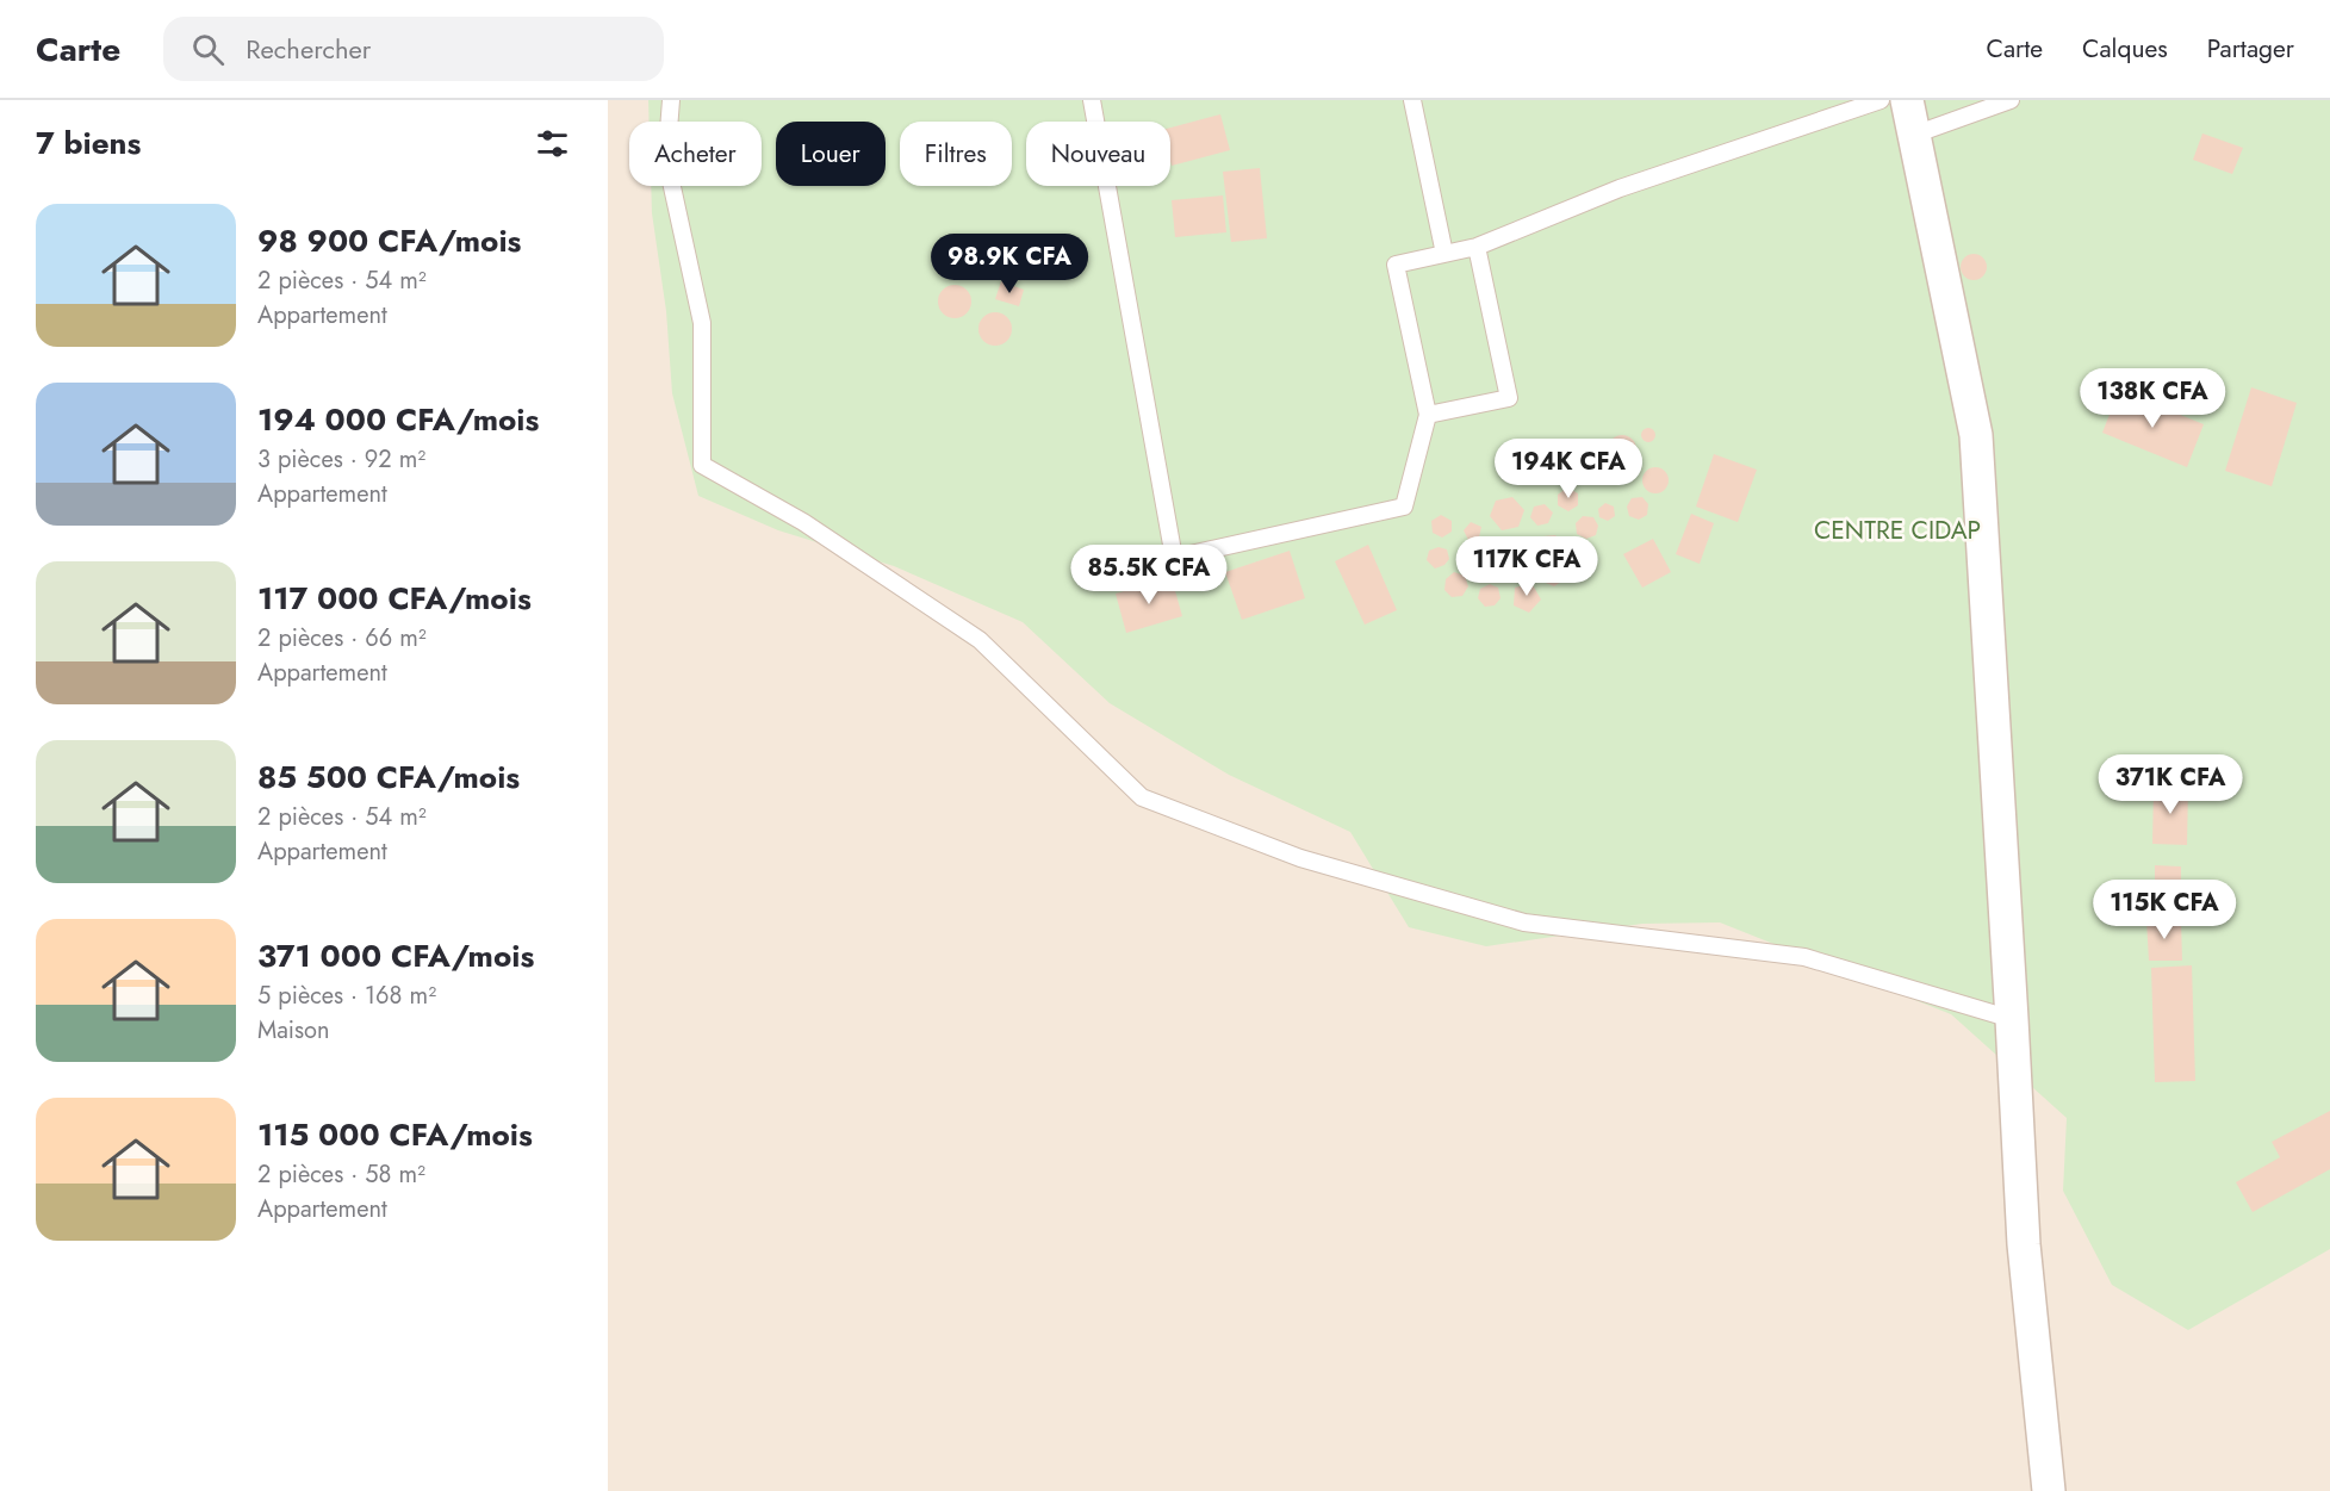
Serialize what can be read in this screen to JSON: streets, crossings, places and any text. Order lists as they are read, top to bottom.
{
  "parks": ["CENTRE CIDAP"],
  "page": {
    "header": "Carte",
    "search": "Rechercher",
    "nav": ["Carte", "Calques", "Partager"],
    "heading": "7 biens",
    "chip": [
      "Acheter",
      "Louer",
      "Filtres",
      "Nouveau"
    ],
    "list": [
      {
        "name": "98 900 CFA/mois",
        "note": "2 pièces · 54 m² · Appartement"
      },
      {
        "name": "194 000 CFA/mois",
        "note": "3 pièces · 92 m² · Appartement"
      },
      {
        "name": "117 000 CFA/mois",
        "note": "2 pièces · 66 m² · Appartement"
      },
      {
        "name": "85 500 CFA/mois",
        "note": "2 pièces · 54 m² · Appartement"
      },
      {
        "name": "371 000 CFA/mois",
        "note": "5 pièces · 168 m² · Maison"
      },
      {
        "name": "115 000 CFA/mois",
        "note": "2 pièces · 58 m² · Appartement"
      }
    ],
    "price": [
      "98.9K CFA",
      "138K CFA",
      "194K CFA",
      "117K CFA",
      "85.5K CFA",
      "371K CFA",
      "115K CFA"
    ]
  }
}
